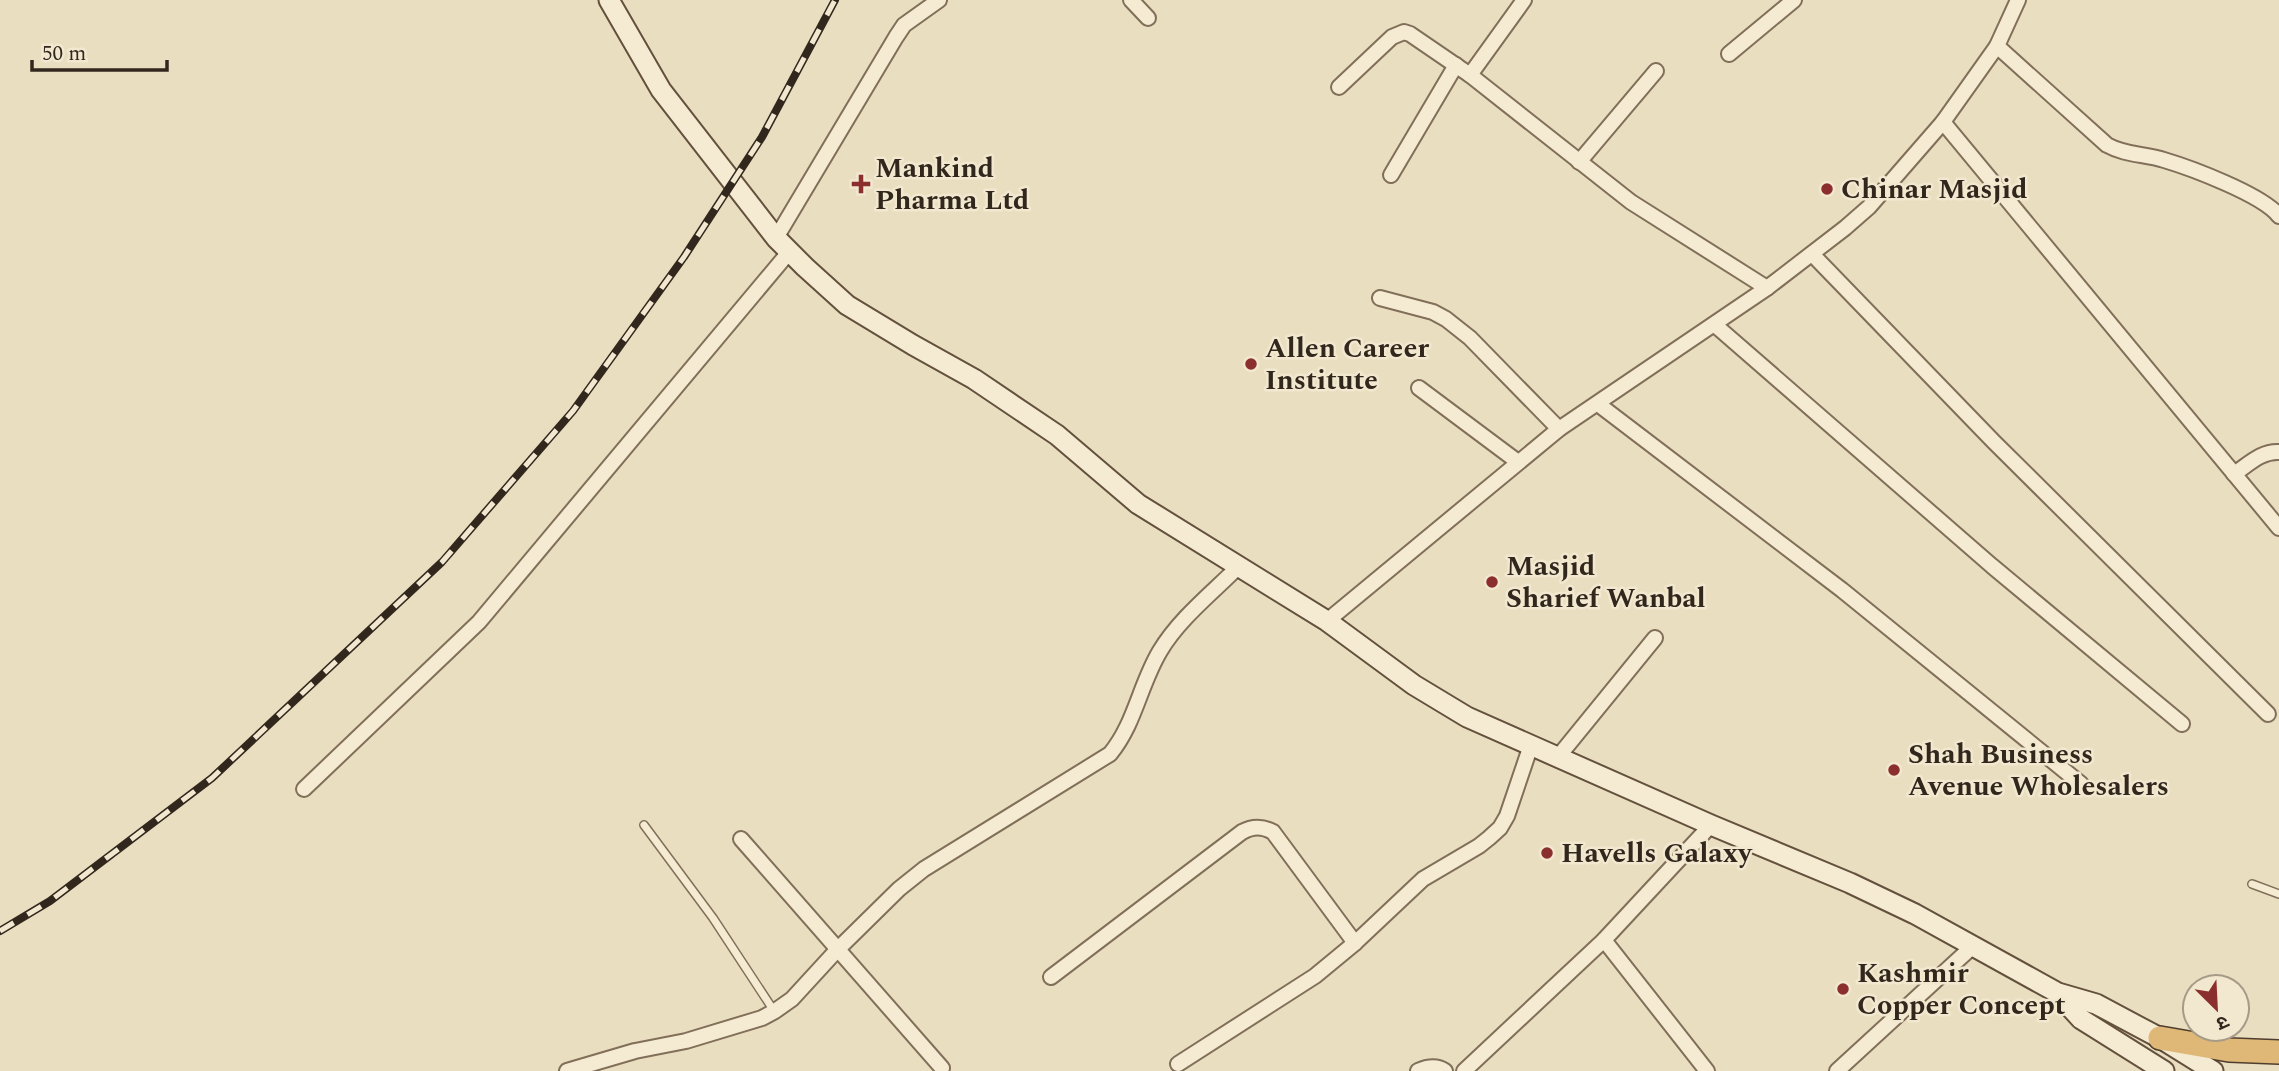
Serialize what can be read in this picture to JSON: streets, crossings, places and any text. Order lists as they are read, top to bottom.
{
  "places": {
    "health": ["Mankind Pharma Ltd"],
    "other": [
      "Chinar Masjid",
      "Allen Career Institute",
      "Masjid Sharief Wanbal",
      "Shah Business Avenue Wholesalers",
      "Havells Galaxy",
      "Kashmir Copper Concept"
    ]
  },
  "scale_bar": "50 m",
  "north": "bottom right"
}
